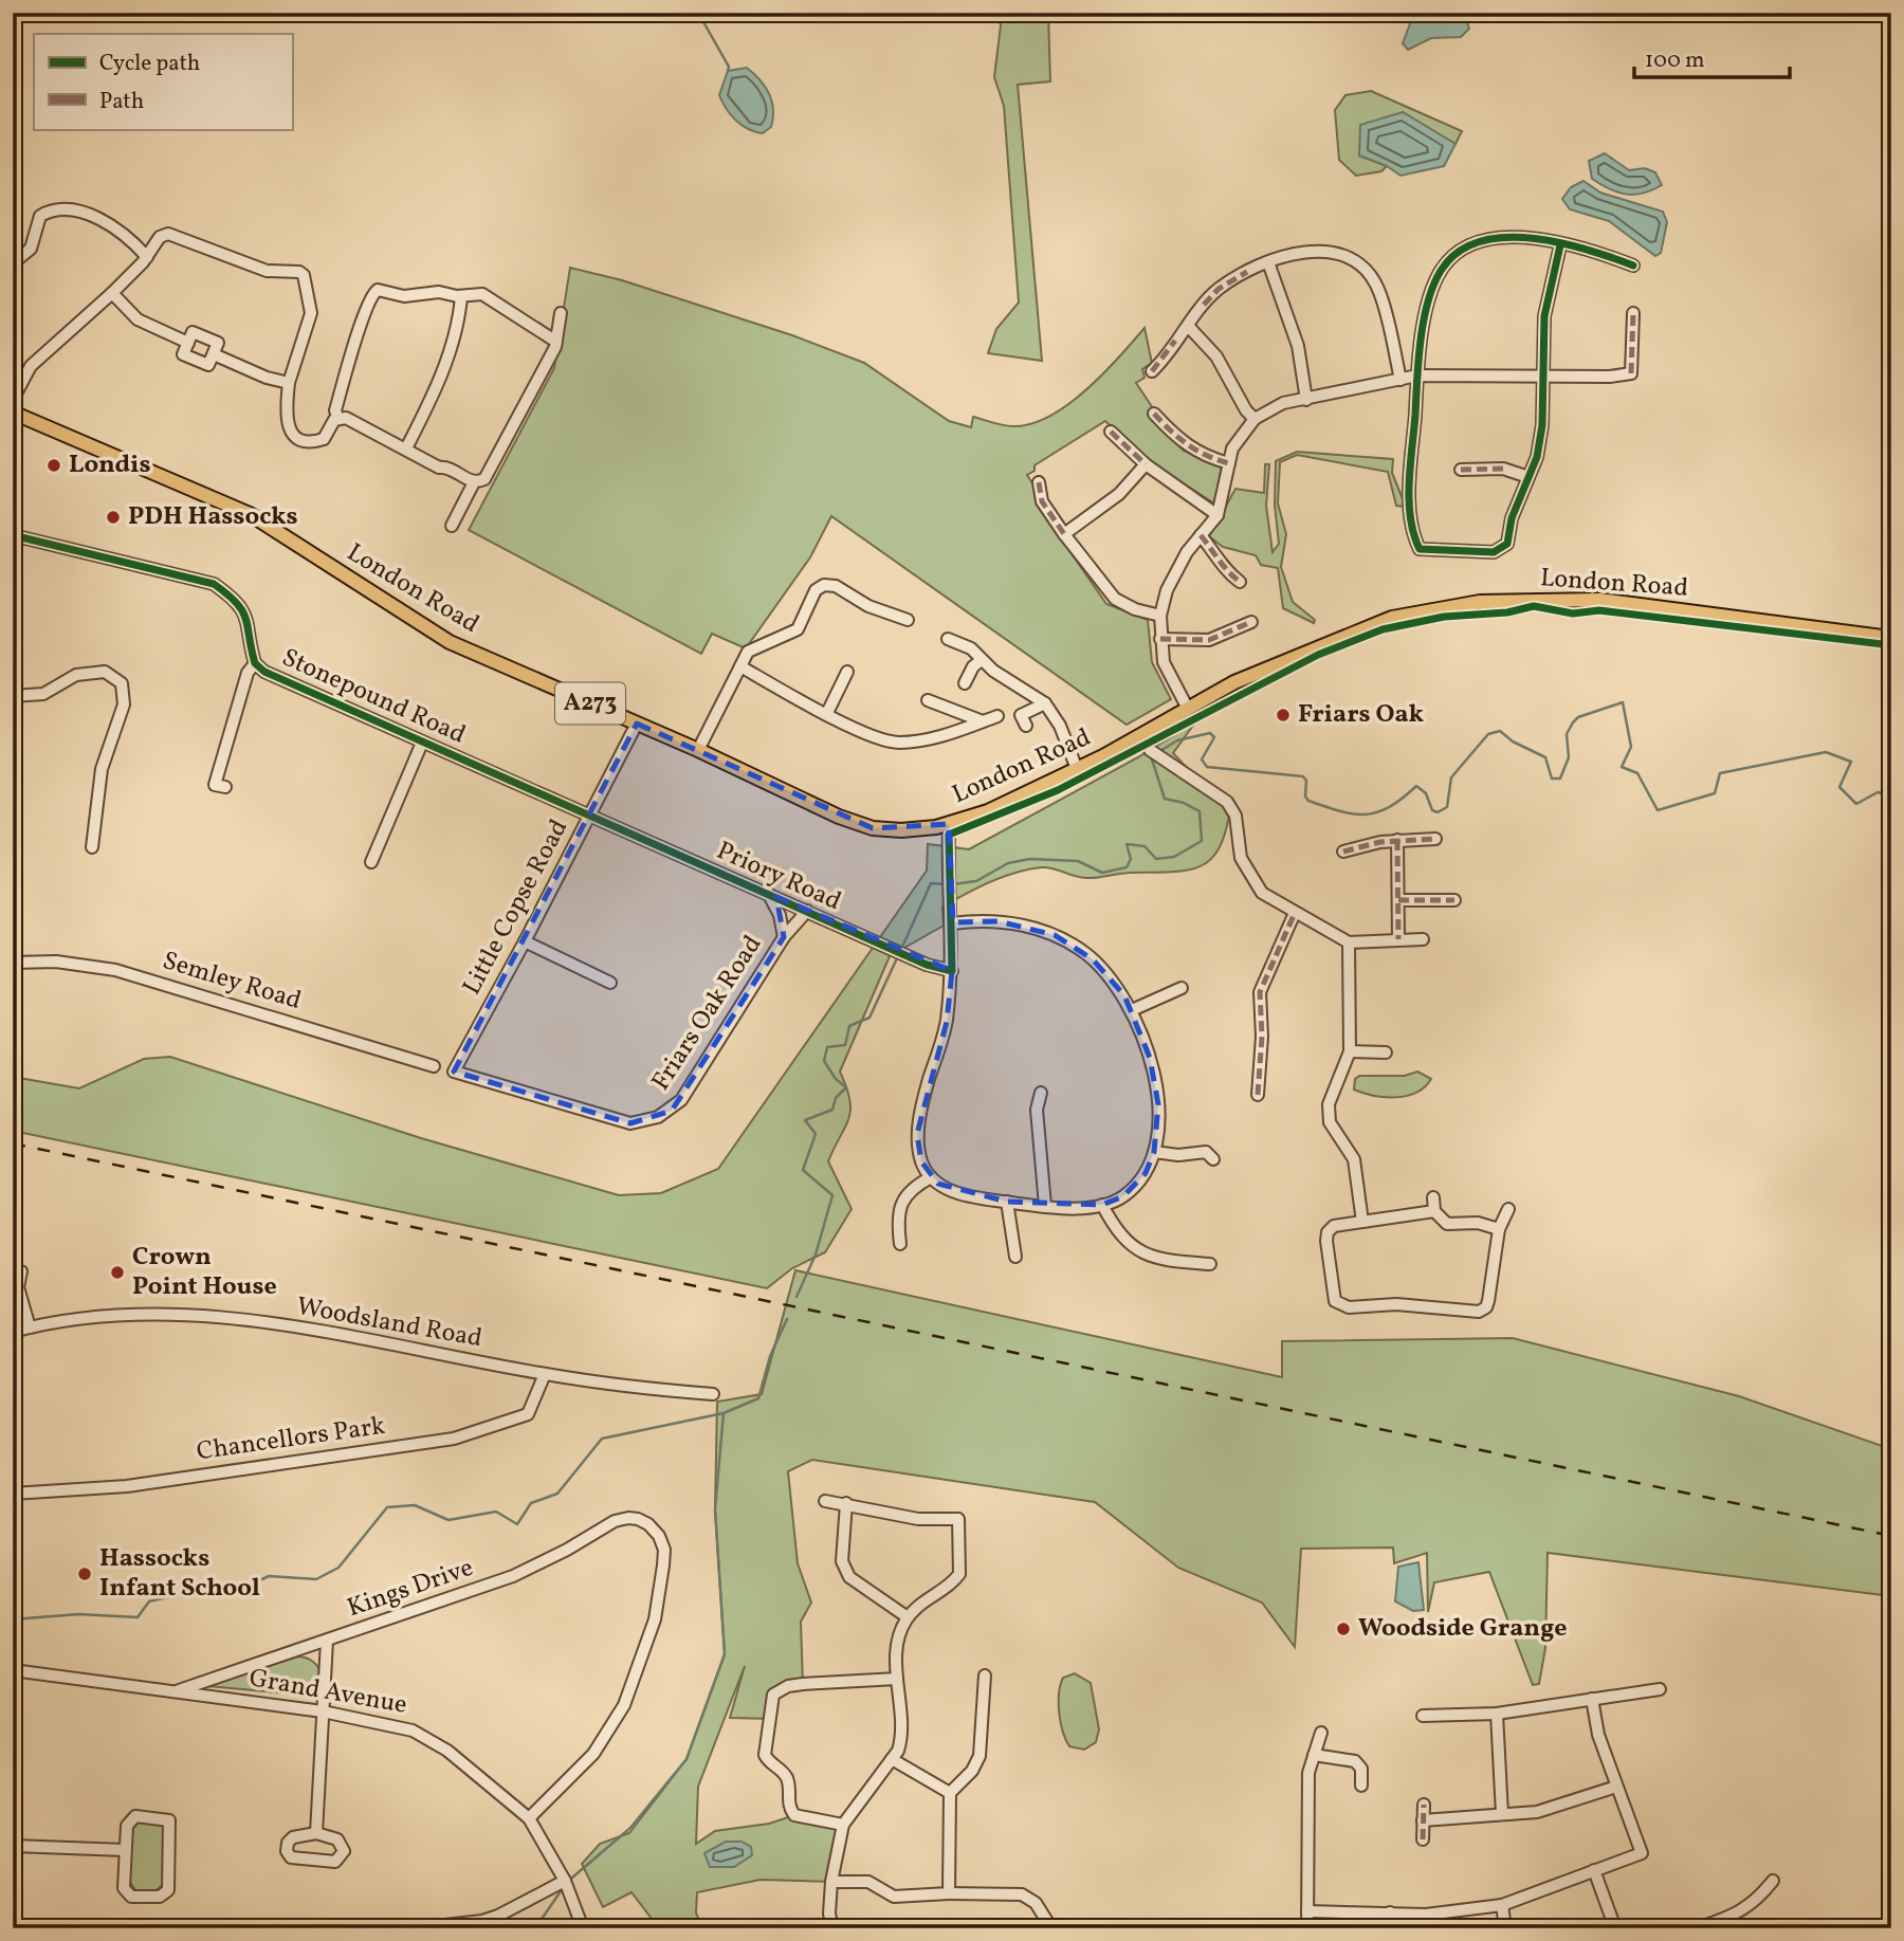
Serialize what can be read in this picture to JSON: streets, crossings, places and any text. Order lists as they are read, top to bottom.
{
  "streets": {
    "main road": ["London Road", "A273"],
    "street": [
      "Stonepound Road",
      "Priory Road",
      "Little Copse Road",
      "Semley Road",
      "Friars Oak Road",
      "Woodsland Road",
      "Chancellors Park",
      "Kings Drive",
      "Grand Avenue"
    ]
  },
  "crossings": [
    ["London Road", "Little Copse Road"],
    ["Stonepound Road", "Priory Road"],
    ["Stonepound Road", "Little Copse Road"],
    ["Priory Road", "Little Copse Road"],
    ["Priory Road", "Friars Oak Road"],
    ["Little Copse Road", "Friars Oak Road"],
    ["Woodsland Road", "Chancellors Park"],
    ["Kings Drive", "Grand Avenue"]
  ],
  "places": [
    "Londis",
    "PDH Hassocks",
    "Friars Oak",
    "Crown Point House",
    "Hassocks Infant School",
    "Woodside Grange"
  ],
  "legend": ["Cycle path", "Path"],
  "scale_bar": "100 m"
}
